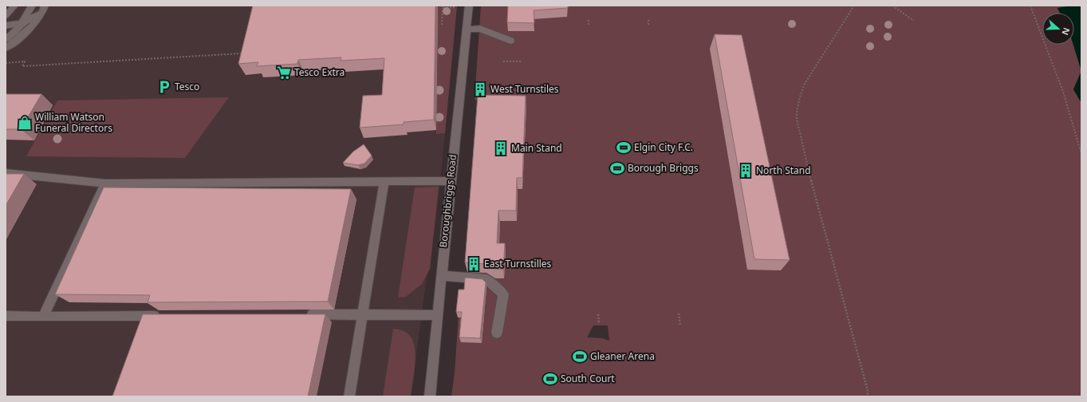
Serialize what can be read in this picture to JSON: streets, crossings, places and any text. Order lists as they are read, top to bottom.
{
  "streets": {
    "street": ["Boroughbriggs Road"]
  },
  "places": {
    "supermarket": ["Tesco Extra"],
    "parking": ["Tesco"],
    "building": [
      "West Turnstiles",
      "Main Stand",
      "North Stand",
      "East Turnstilles"
    ],
    "shop": ["William Watson Funeral Directors"],
    "sports": [
      "Elgin City F.C.",
      "Borough Briggs",
      "Gleaner Arena",
      "South Court"
    ]
  },
  "north": "right"
}
